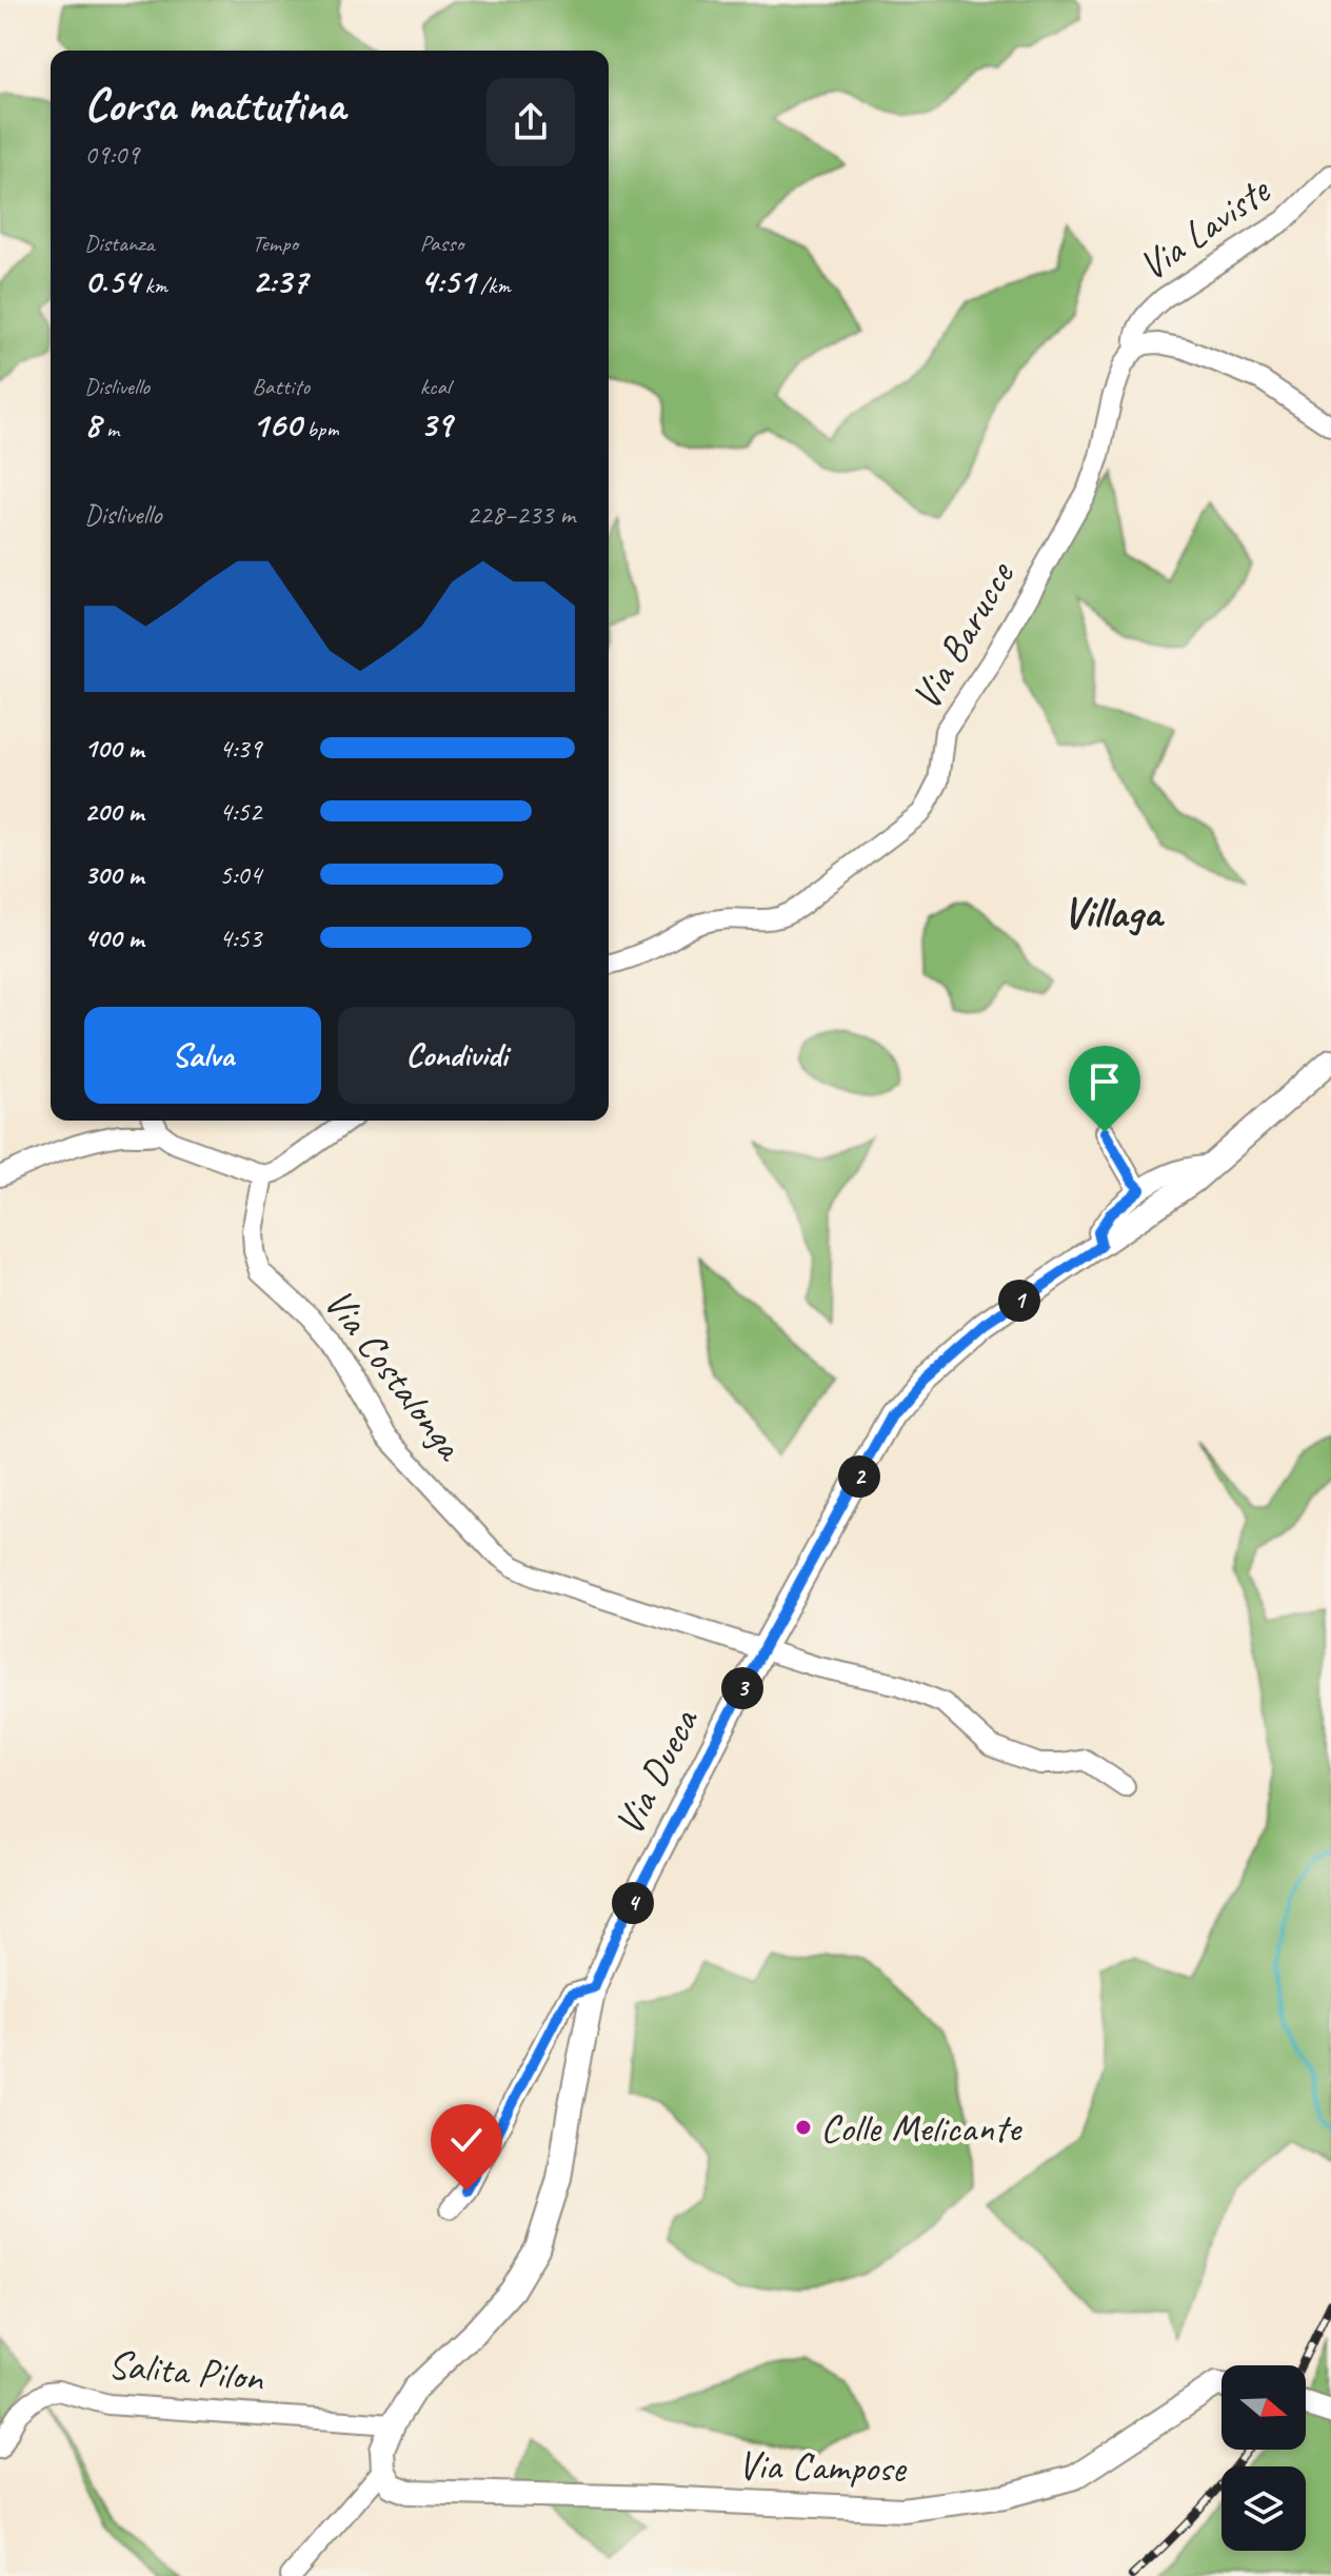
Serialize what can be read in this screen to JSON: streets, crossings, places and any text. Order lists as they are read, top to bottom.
{
  "streets": {
    "street": [
      "Via Laviste",
      "Via Barucce",
      "Via Costalonga",
      "Via Dueca",
      "Salita Pilon",
      "Via Campose"
    ]
  },
  "crossings": [
    ["Via Laviste", "Via Barucce"],
    ["Via Costalonga", "Via Dueca"],
    ["Via Dueca", "Salita Pilon"],
    ["Via Dueca", "Via Campose"]
  ],
  "districts": ["Villaga"],
  "places": ["Colle Melicante"],
  "north": "right",
  "page": {
    "heading": ["Corsa mattutina", "09:09"],
    "stats": [
      ["Distanza", "0.54 km"],
      ["Tempo", "2:37"],
      ["Passo", "4:51 /km"],
      ["Dislivello", "8 m"],
      ["Battito", "160 bpm"],
      ["kcal", "39"]
    ],
    "chart": ["Dislivello", "228–233 m"],
    "list": [
      {
        "name": "100 m",
        "note": "4:39"
      },
      {
        "name": "200 m",
        "note": "4:52"
      },
      {
        "name": "300 m",
        "note": "5:04"
      },
      {
        "name": "400 m",
        "note": "4:53"
      }
    ],
    "buttons": ["Salva", "Condividi"],
    "pins": [
      "1",
      "2",
      "3",
      "4"
    ]
  }
}
